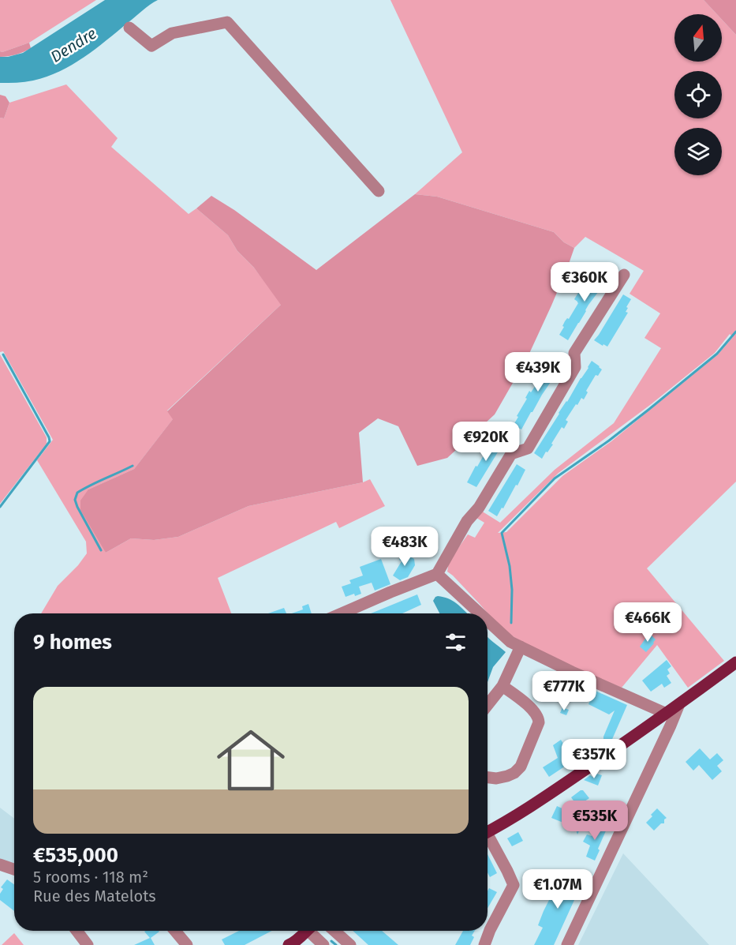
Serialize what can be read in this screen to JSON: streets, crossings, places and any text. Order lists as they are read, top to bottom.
{
  "water": ["Dendre"],
  "north": "top",
  "page": {
    "price": [
      "€360K",
      "€439K",
      "€920K",
      "€483K",
      "€466K",
      "€777K",
      "€357K",
      "€535K",
      "€1.07M"
    ],
    "heading": "9 homes",
    "list": [
      {
        "name": "€535,000",
        "note": "5 rooms · 118 m² · Rue des Matelots"
      }
    ]
  }
}
